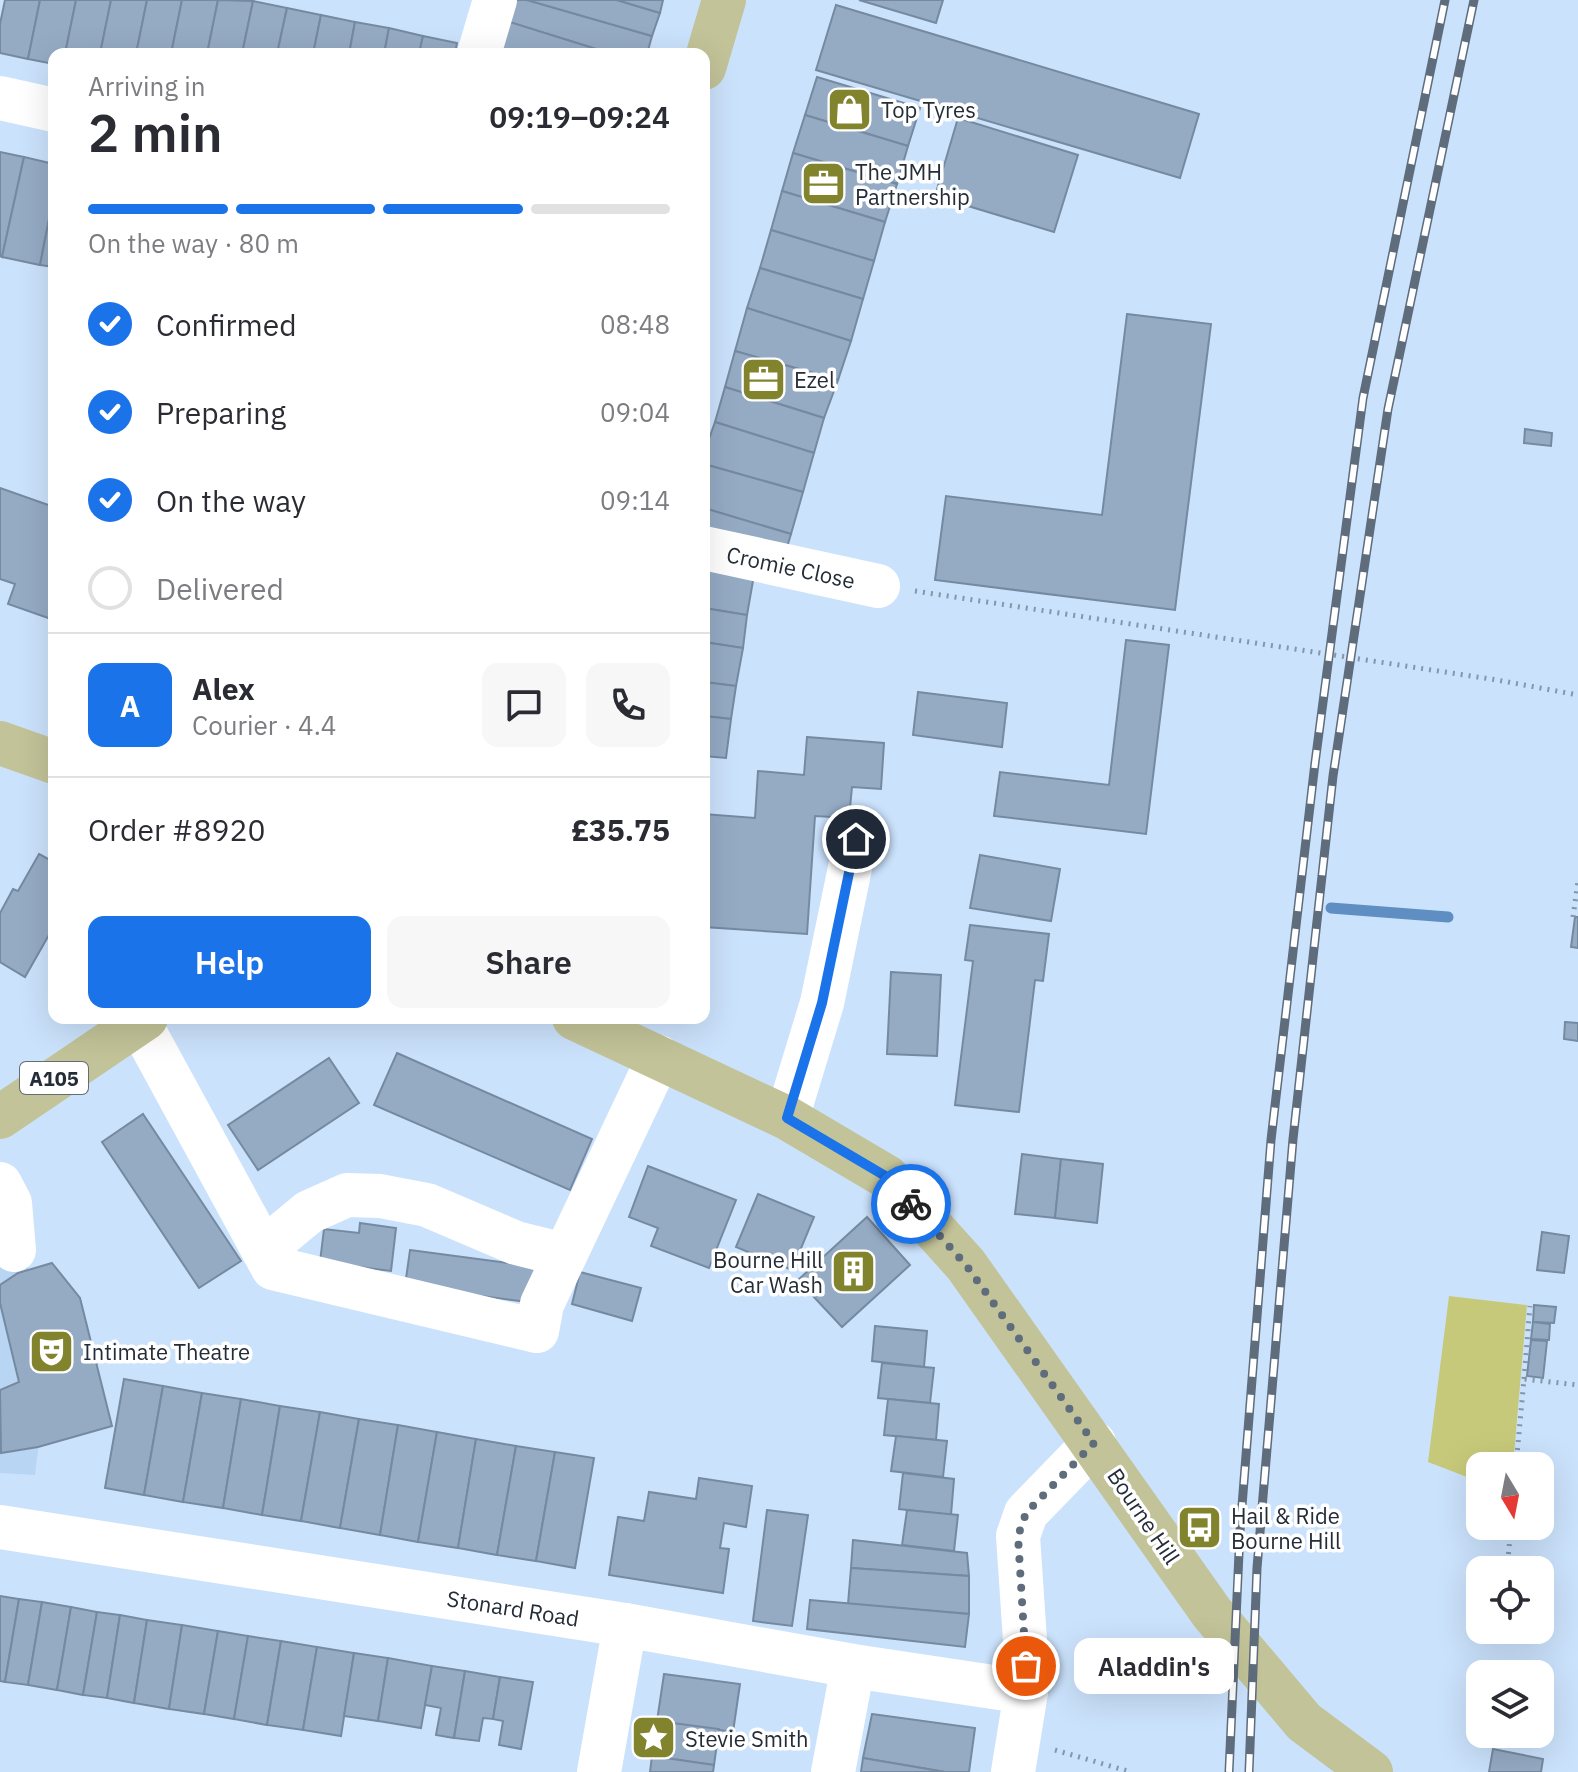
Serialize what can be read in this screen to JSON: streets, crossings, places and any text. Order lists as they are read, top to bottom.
{
  "streets": {
    "main road": ["A105", "Bourne Hill"],
    "street": ["Cromie Close", "Stonard Road"]
  },
  "places": {
    "shop": ["Top Tyres"],
    "office": ["The JMH Partnership", "Ezel"],
    "building": ["Bourne Hill Car Wash"],
    "theatre": ["Intimate Theatre"],
    "bus stop": ["Hail & Ride Bourne Hill"],
    "other": ["Aladdin's"],
    "place": ["Stevie Smith"]
  },
  "north": "bottom",
  "page": {
    "heading": ["2 min", "Arriving in", "09:19–09:24"],
    "panel": [
      "Alex",
      "Courier · 4.4",
      "Order #8920",
      "£35.75"
    ],
    "bar": "On the way · 80 m",
    "list": [
      ["Confirmed", "08:48"],
      ["Preparing", "09:04"],
      ["On the way", "09:14"],
      "Delivered"
    ],
    "round": "A",
    "buttons": ["Help", "Share"],
    "bubble": "Aladdin's"
  }
}
